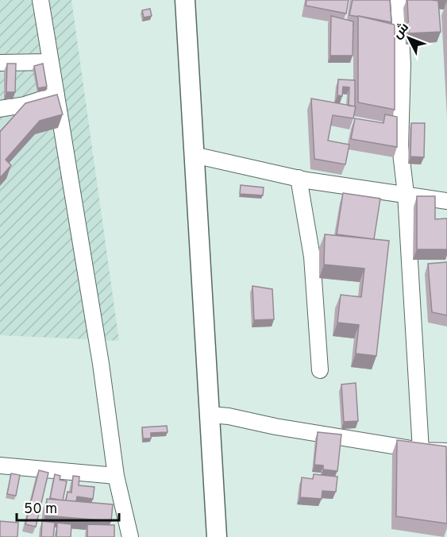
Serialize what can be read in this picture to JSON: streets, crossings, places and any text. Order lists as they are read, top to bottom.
{
  "scale_bar": "50 m",
  "north": "top left"
}
